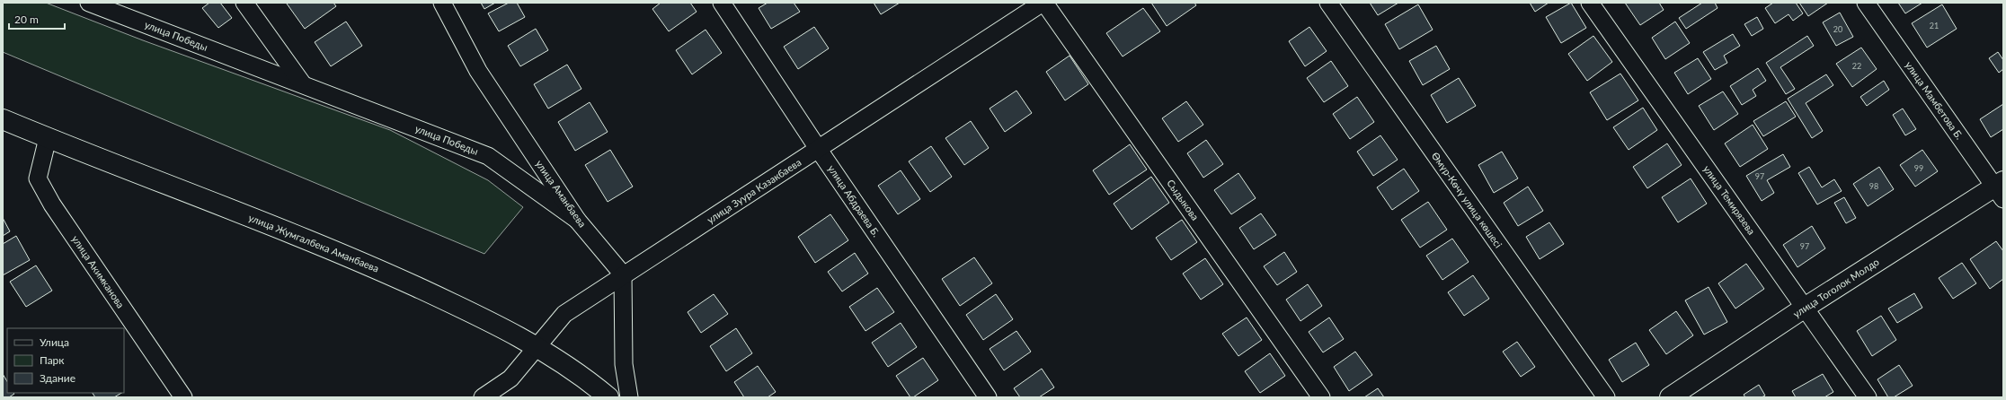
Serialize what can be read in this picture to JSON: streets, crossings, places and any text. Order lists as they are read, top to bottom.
{
  "streets": {
    "main road": ["улица Жумгалбека Аманбаева", "улица Тоголок Молдо"],
    "street": [
      "улица Победы",
      "улица Мамбетова Б.",
      "улица Зуура Казакбаева",
      "улица Аманбаева",
      "Сыдыкова",
      "Өмүр-Көчү улица көшесі",
      "улица Темирязева",
      "улица Абдраева Б.",
      "улица Акимканова"
    ]
  },
  "crossings": [
    ["улица Победы", "улица Аманбаева"],
    ["улица Мамбетова Б.", "улица Тоголок Молдо"],
    ["улица Зуура Казакбаева", "улица Аманбаева"],
    ["улица Зуура Казакбаева", "Сыдыкова"],
    ["улица Зуура Казакбаева", "улица Абдраева Б."],
    ["улица Зуура Казакбаева", "улица Жумгалбека Аманбаева"],
    ["улица Темирязева", "улица Тоголок Молдо"],
    ["улица Жумгалбека Аманбаева", "улица Акимканова"]
  ],
  "house_numbers": [
    "21",
    "20",
    "22",
    "99",
    "97",
    "98",
    "97"
  ],
  "legend": ["Улица", "Парк", "Здание"],
  "scale_bar": "20 m"
}
